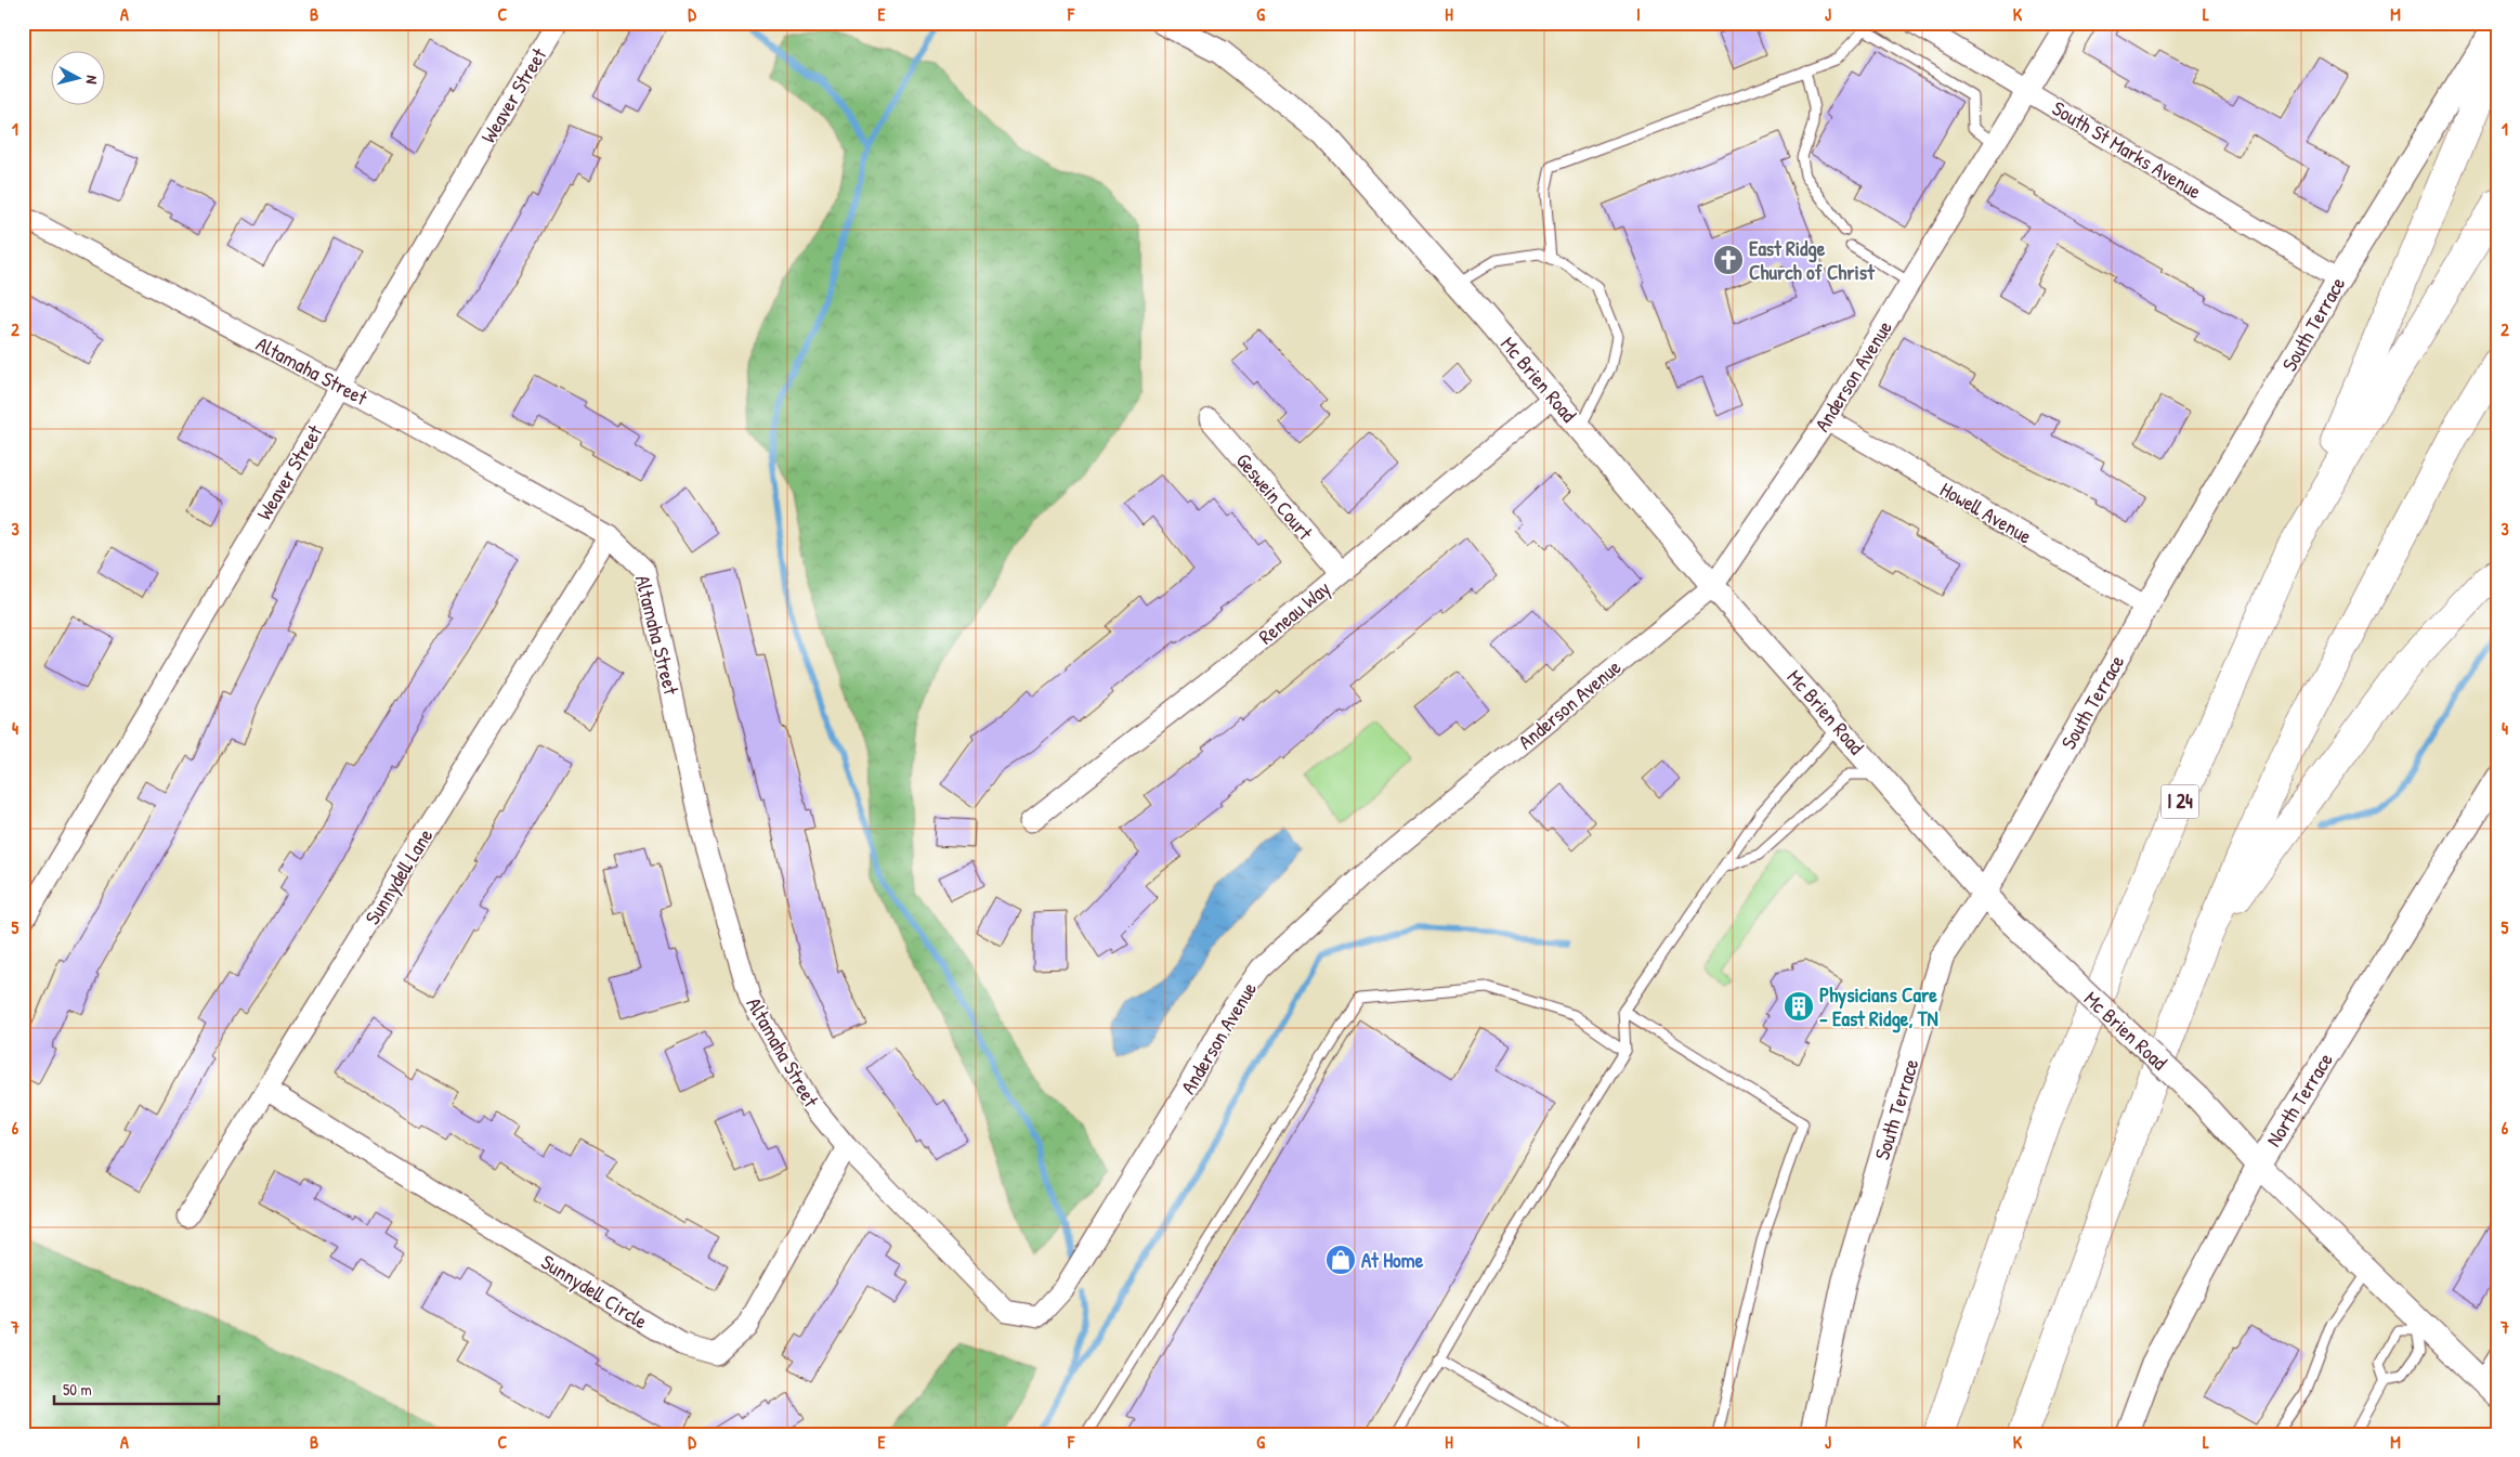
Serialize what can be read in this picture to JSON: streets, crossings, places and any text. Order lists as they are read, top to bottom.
{
  "streets": {
    "highway": ["I 24"],
    "street": [
      "Weaver Street",
      "South St Marks Avenue",
      "South Terrace",
      "Altamaha Street",
      "Anderson Avenue",
      "Mc Brien Road",
      "Geswein Court",
      "Howell Avenue",
      "Reneau Way",
      "Sunnydell Lane",
      "North Terrace",
      "Sunnydell Circle"
    ]
  },
  "crossings": [
    ["Weaver Street", "Altamaha Street"],
    ["South St Marks Avenue", "South Terrace"],
    ["South St Marks Avenue", "Anderson Avenue"],
    ["South Terrace", "Mc Brien Road"],
    ["South Terrace", "Howell Avenue"],
    ["Altamaha Street", "Anderson Avenue"],
    ["Altamaha Street", "Sunnydell Lane"],
    ["Altamaha Street", "Sunnydell Circle"],
    ["Anderson Avenue", "Mc Brien Road"],
    ["Anderson Avenue", "Howell Avenue"],
    ["Mc Brien Road", "Reneau Way"],
    ["Mc Brien Road", "North Terrace"],
    ["Geswein Court", "Reneau Way"],
    ["Sunnydell Lane", "Sunnydell Circle"]
  ],
  "places": {
    "church": ["East Ridge Church of Christ"],
    "building": ["Physicians Care - East Ridge, TN"],
    "shop": ["At Home"]
  },
  "scale_bar": "50 m",
  "north": "right",
  "grid": {
    "columns": [
      "A",
      "B",
      "C",
      "D",
      "E",
      "F",
      "G",
      "H",
      "I",
      "J",
      "K",
      "L",
      "M"
    ],
    "rows": [
      "1",
      "2",
      "3",
      "4",
      "5",
      "6",
      "7"
    ]
  }
}
